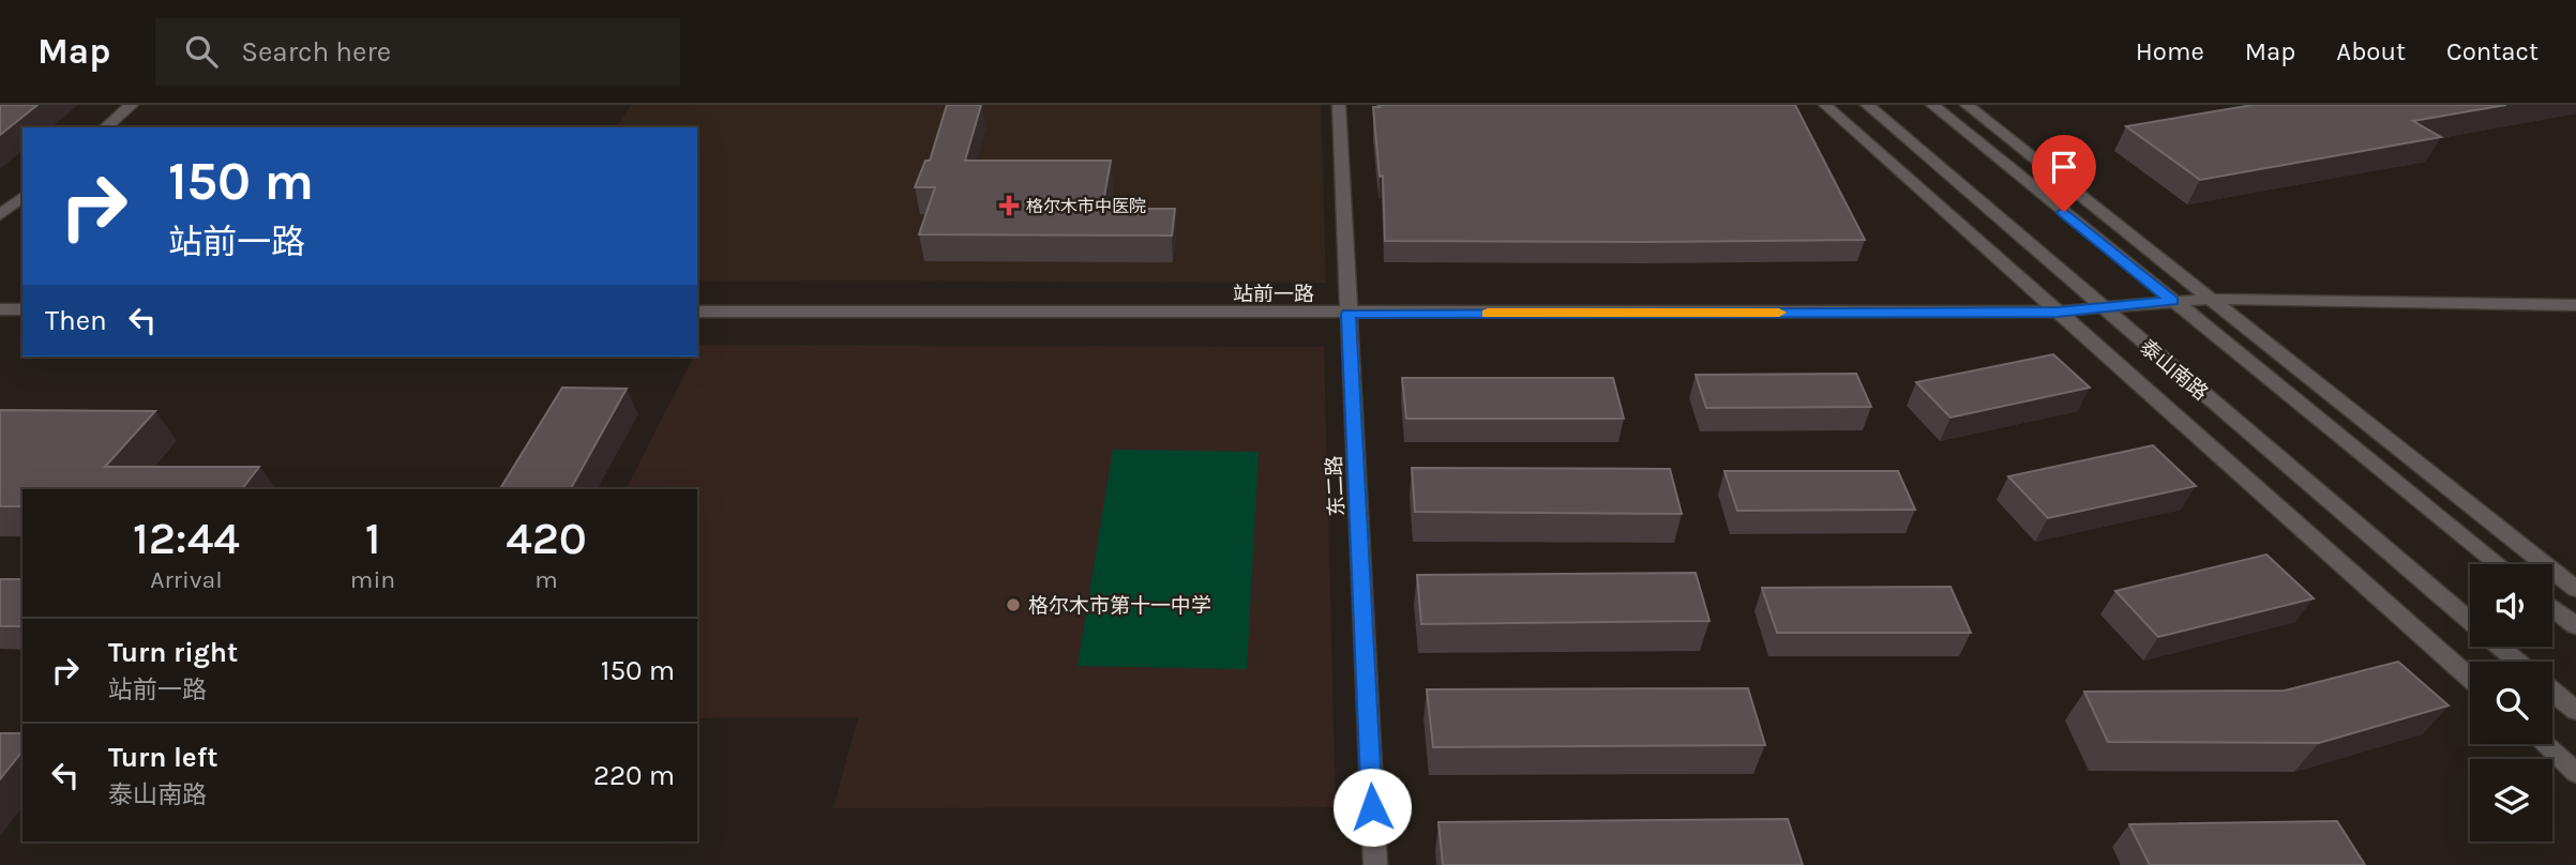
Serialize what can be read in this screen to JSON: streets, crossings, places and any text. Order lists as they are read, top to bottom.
{
  "streets": {
    "street": ["站前一路", "泰山南路", "东二路"]
  },
  "crossings": [
    ["站前一路", "泰山南路"],
    ["站前一路", "东二路"]
  ],
  "places": {
    "health": ["格尔木市中医院"],
    "other": ["格尔木市第十一中学"]
  },
  "page": {
    "header": "Map",
    "search": "Search here",
    "nav": [
      "Home",
      "Map",
      "About",
      "Contact"
    ],
    "turn": ["150 m", "站前一路"],
    "then": "Then",
    "eta": [
      "12:44",
      "Arrival",
      "1",
      "min",
      "420",
      "m"
    ],
    "list": [
      {
        "name": "Turn right",
        "note": "站前一路",
        "value": "150 m"
      },
      {
        "name": "Turn left",
        "note": "泰山南路",
        "value": "220 m"
      }
    ]
  }
}
